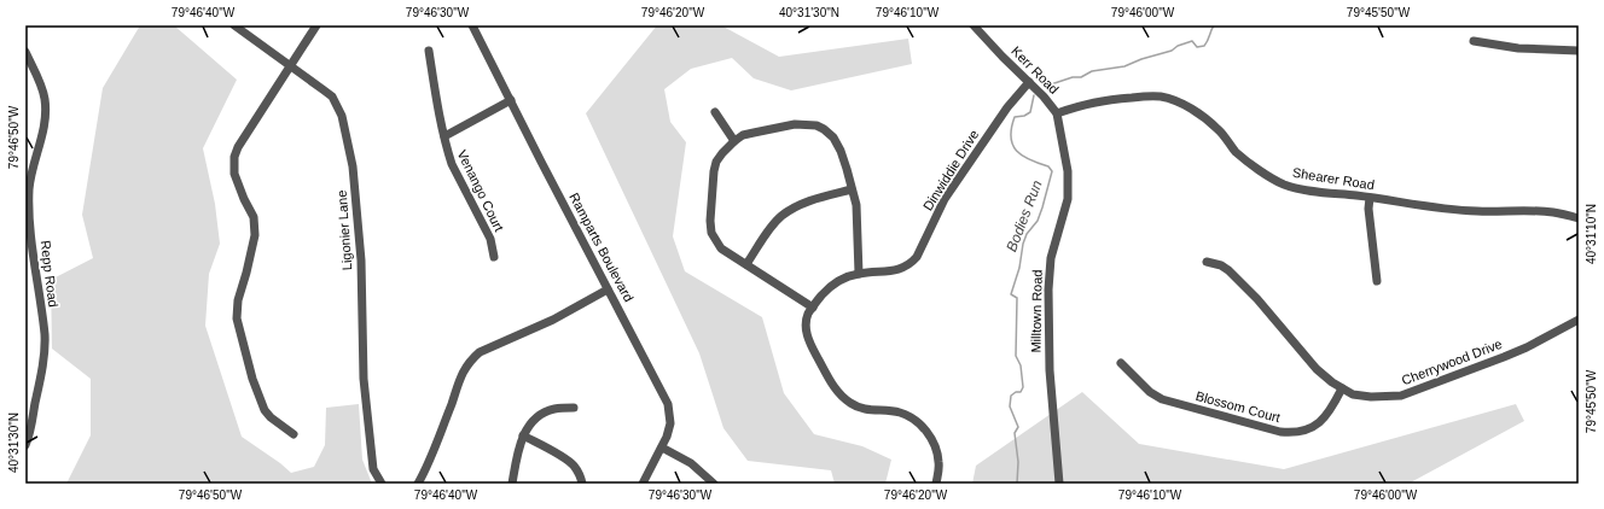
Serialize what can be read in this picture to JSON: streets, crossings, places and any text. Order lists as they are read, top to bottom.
{
  "streets": {
    "street": [
      "Kerr Road",
      "Dinwiddie Drive",
      "Shearer Road",
      "Venango Court",
      "Ligonier Lane",
      "Ramparts Boulevard",
      "Repp Road",
      "Milltown Road",
      "Cherrywood Drive",
      "Blossom Court"
    ]
  },
  "crossings": [
    ["Kerr Road", "Dinwiddie Drive"],
    ["Kerr Road", "Shearer Road"],
    ["Kerr Road", "Milltown Road"],
    ["Shearer Road", "Milltown Road"],
    ["Cherrywood Drive", "Blossom Court"]
  ],
  "water": ["Bodies Run"],
  "coordinates": [
    "79°46'40\"W",
    "79°46'30\"W",
    "79°46'20\"W",
    "40°31'30\"N",
    "79°46'10\"W",
    "79°46'00\"W",
    "79°45'50\"W",
    "79°46'50\"W",
    "40°31'10\"N"
  ]
}
